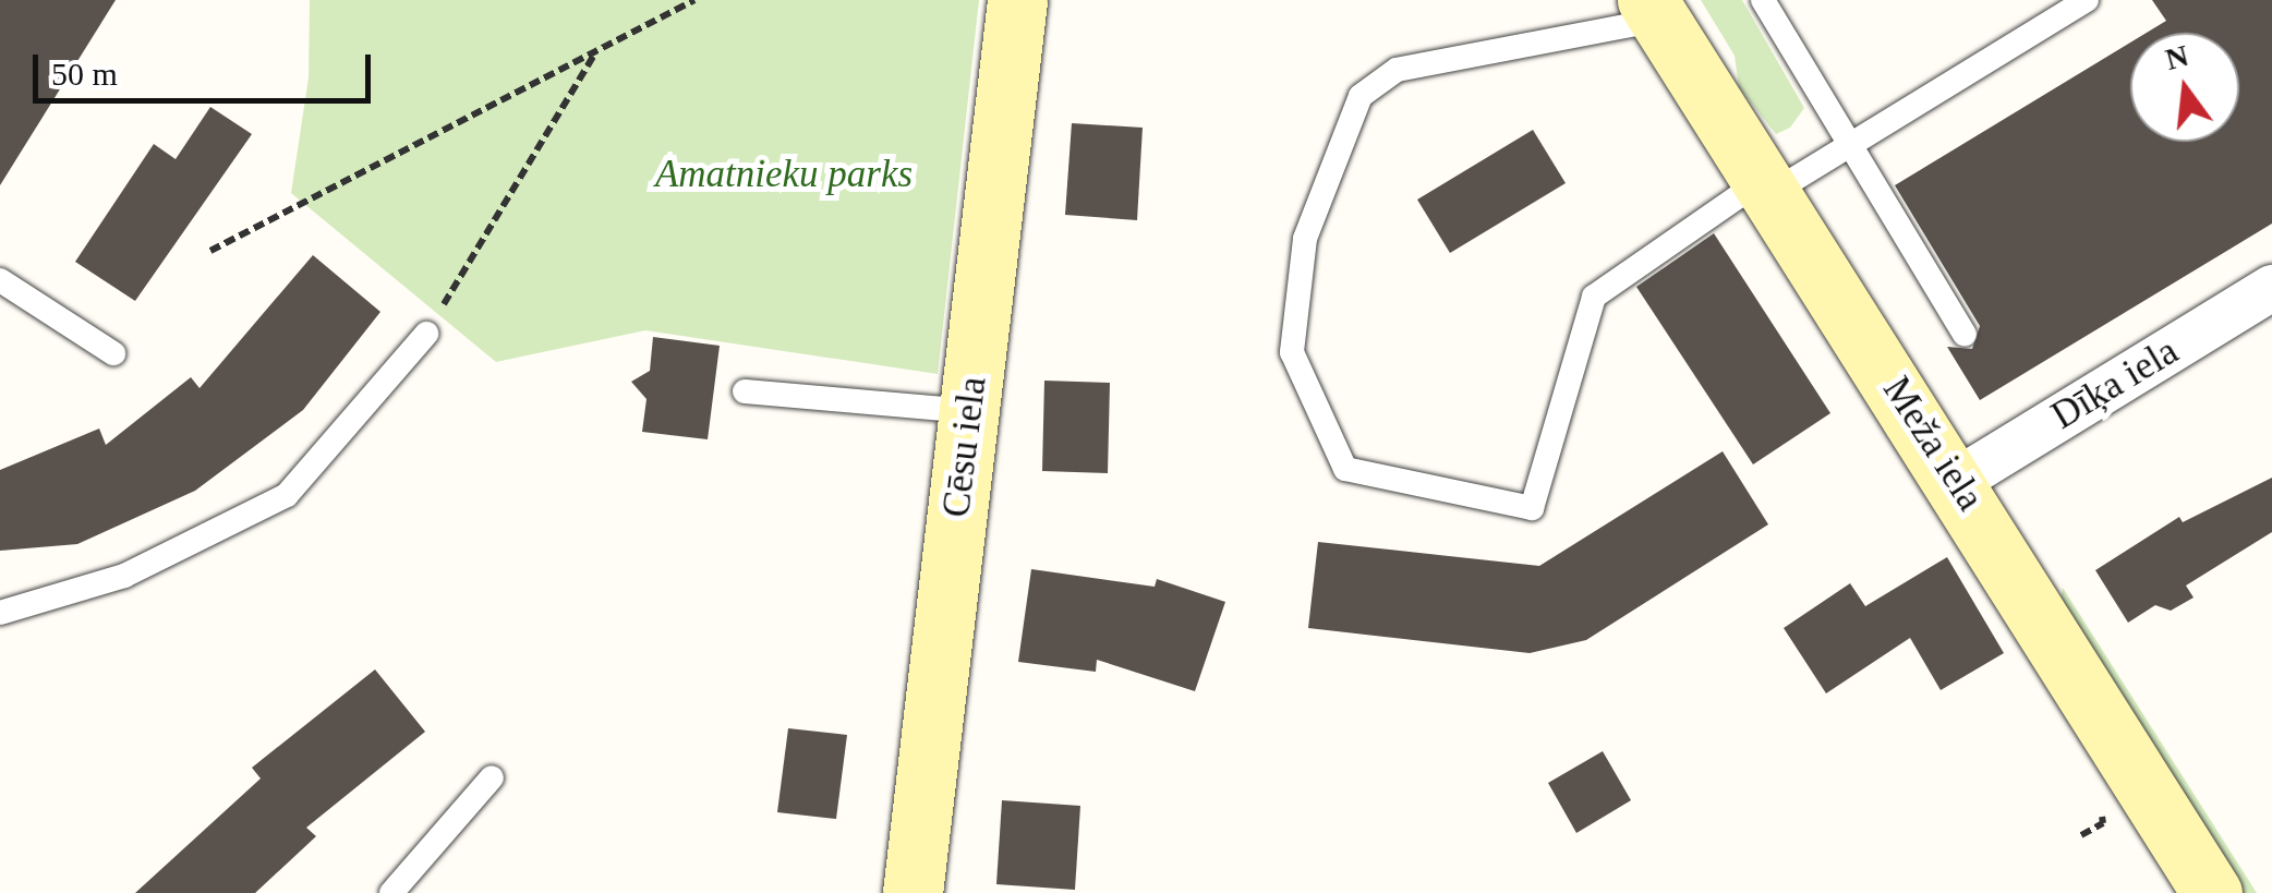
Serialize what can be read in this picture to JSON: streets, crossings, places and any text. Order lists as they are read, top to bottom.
{
  "streets": {
    "street": ["Dīķa iela", "Meža iela", "Cēsu iela"]
  },
  "crossings": [
    ["Dīķa iela", "Meža iela"]
  ],
  "parks": ["Amatnieku parks"],
  "scale_bar": "50 m",
  "north": "top"
}
